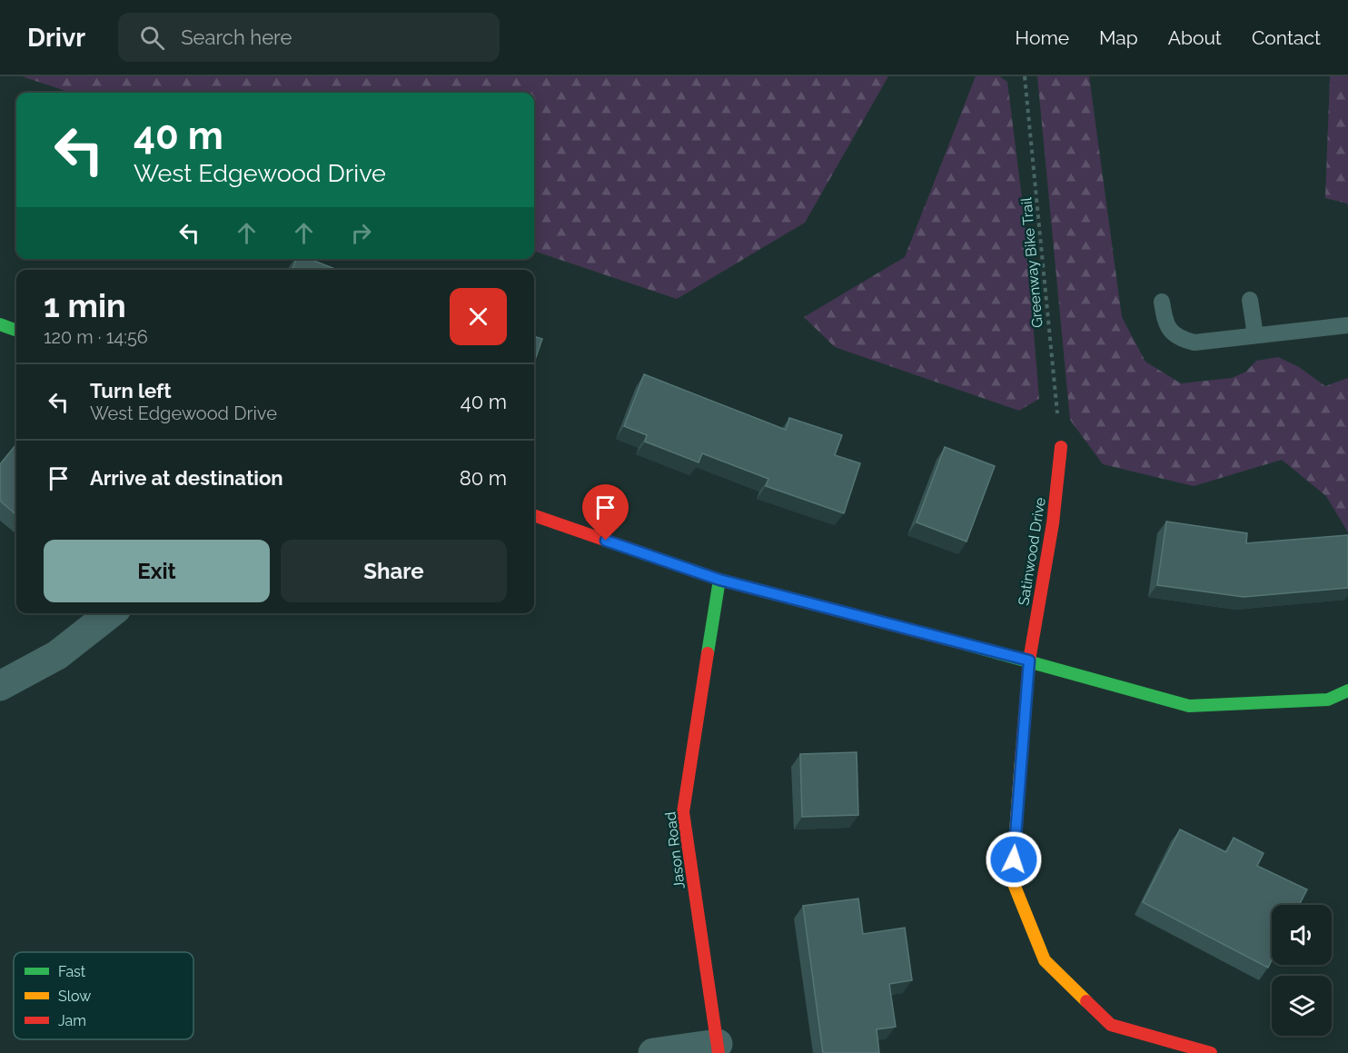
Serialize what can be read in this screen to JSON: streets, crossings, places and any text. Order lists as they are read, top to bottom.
{
  "streets": {
    "street": ["Satinwood Drive", "Jason Road"],
    "path": ["Greenway Bike Trail"]
  },
  "crossings": [
    ["Greenway Bike Trail", "Satinwood Drive"]
  ],
  "legend": ["Fast", "Slow", "Jam"],
  "page": {
    "header": "Drivr",
    "search": "Search here",
    "nav": [
      "Home",
      "Map",
      "About",
      "Contact"
    ],
    "turn": ["40 m", "West Edgewood Drive"],
    "heading": ["1 min", "120 m · 14:56"],
    "list": [
      {
        "name": "Turn left",
        "note": "West Edgewood Drive",
        "value": "40 m"
      },
      {
        "name": "Arrive at destination",
        "value": "80 m"
      }
    ],
    "buttons": ["Exit", "Share"]
  }
}
